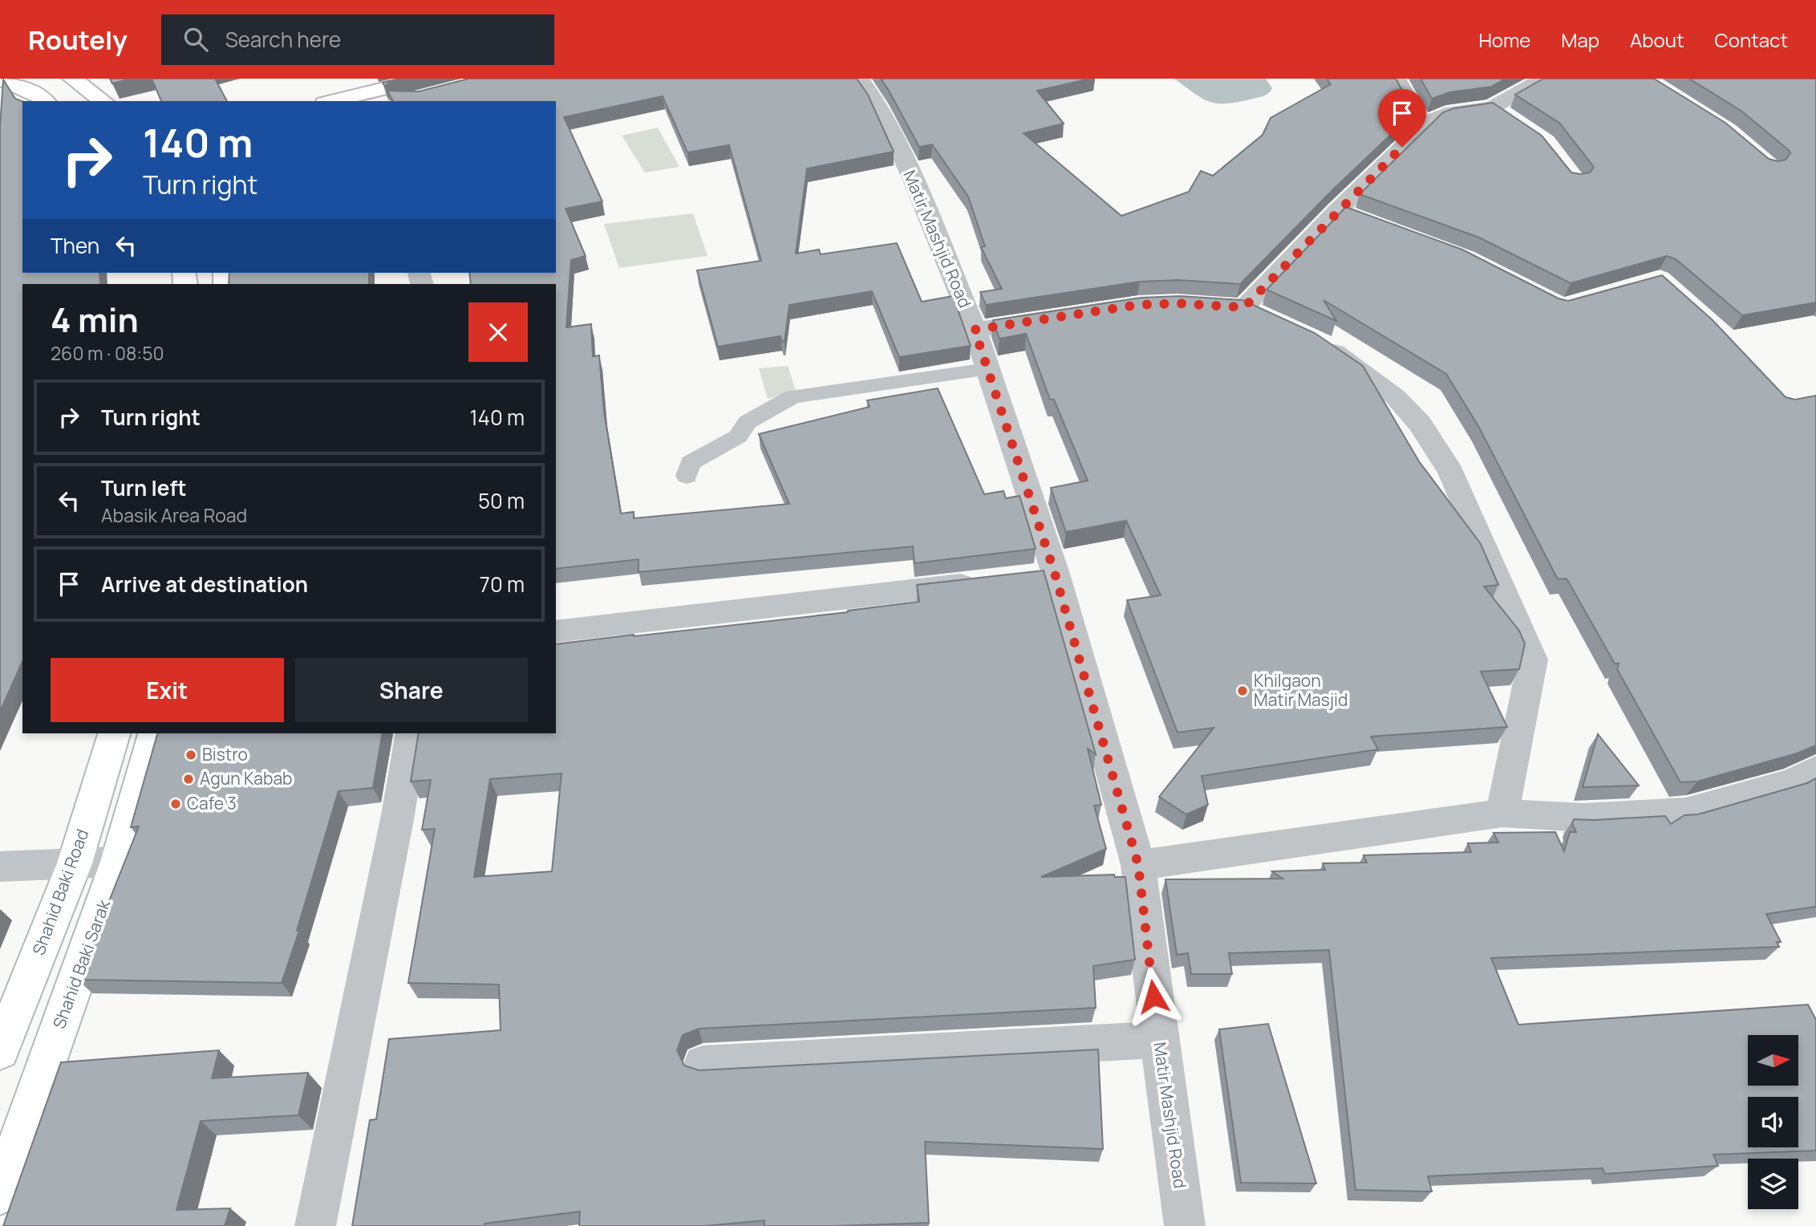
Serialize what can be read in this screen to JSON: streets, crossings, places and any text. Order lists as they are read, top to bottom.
{
  "streets": {
    "street": ["Matir Mashjid Road", "Shahid Baki Road", "Shahid Baki Sarak"]
  },
  "places": [
    "Khilgaon Matir Masjid",
    "Bistro",
    "Agun Kabab",
    "Cafe 3"
  ],
  "north": "right",
  "page": {
    "header": "Routely",
    "search": "Search here",
    "nav": [
      "Home",
      "Map",
      "About",
      "Contact"
    ],
    "turn": ["140 m", "Turn right"],
    "then": "Then",
    "heading": ["4 min", "260 m · 08:50"],
    "list": [
      {
        "name": "Turn right",
        "value": "140 m"
      },
      {
        "name": "Turn left",
        "note": "Abasik Area Road",
        "value": "50 m"
      },
      {
        "name": "Arrive at destination",
        "value": "70 m"
      }
    ],
    "buttons": ["Exit", "Share"]
  }
}
